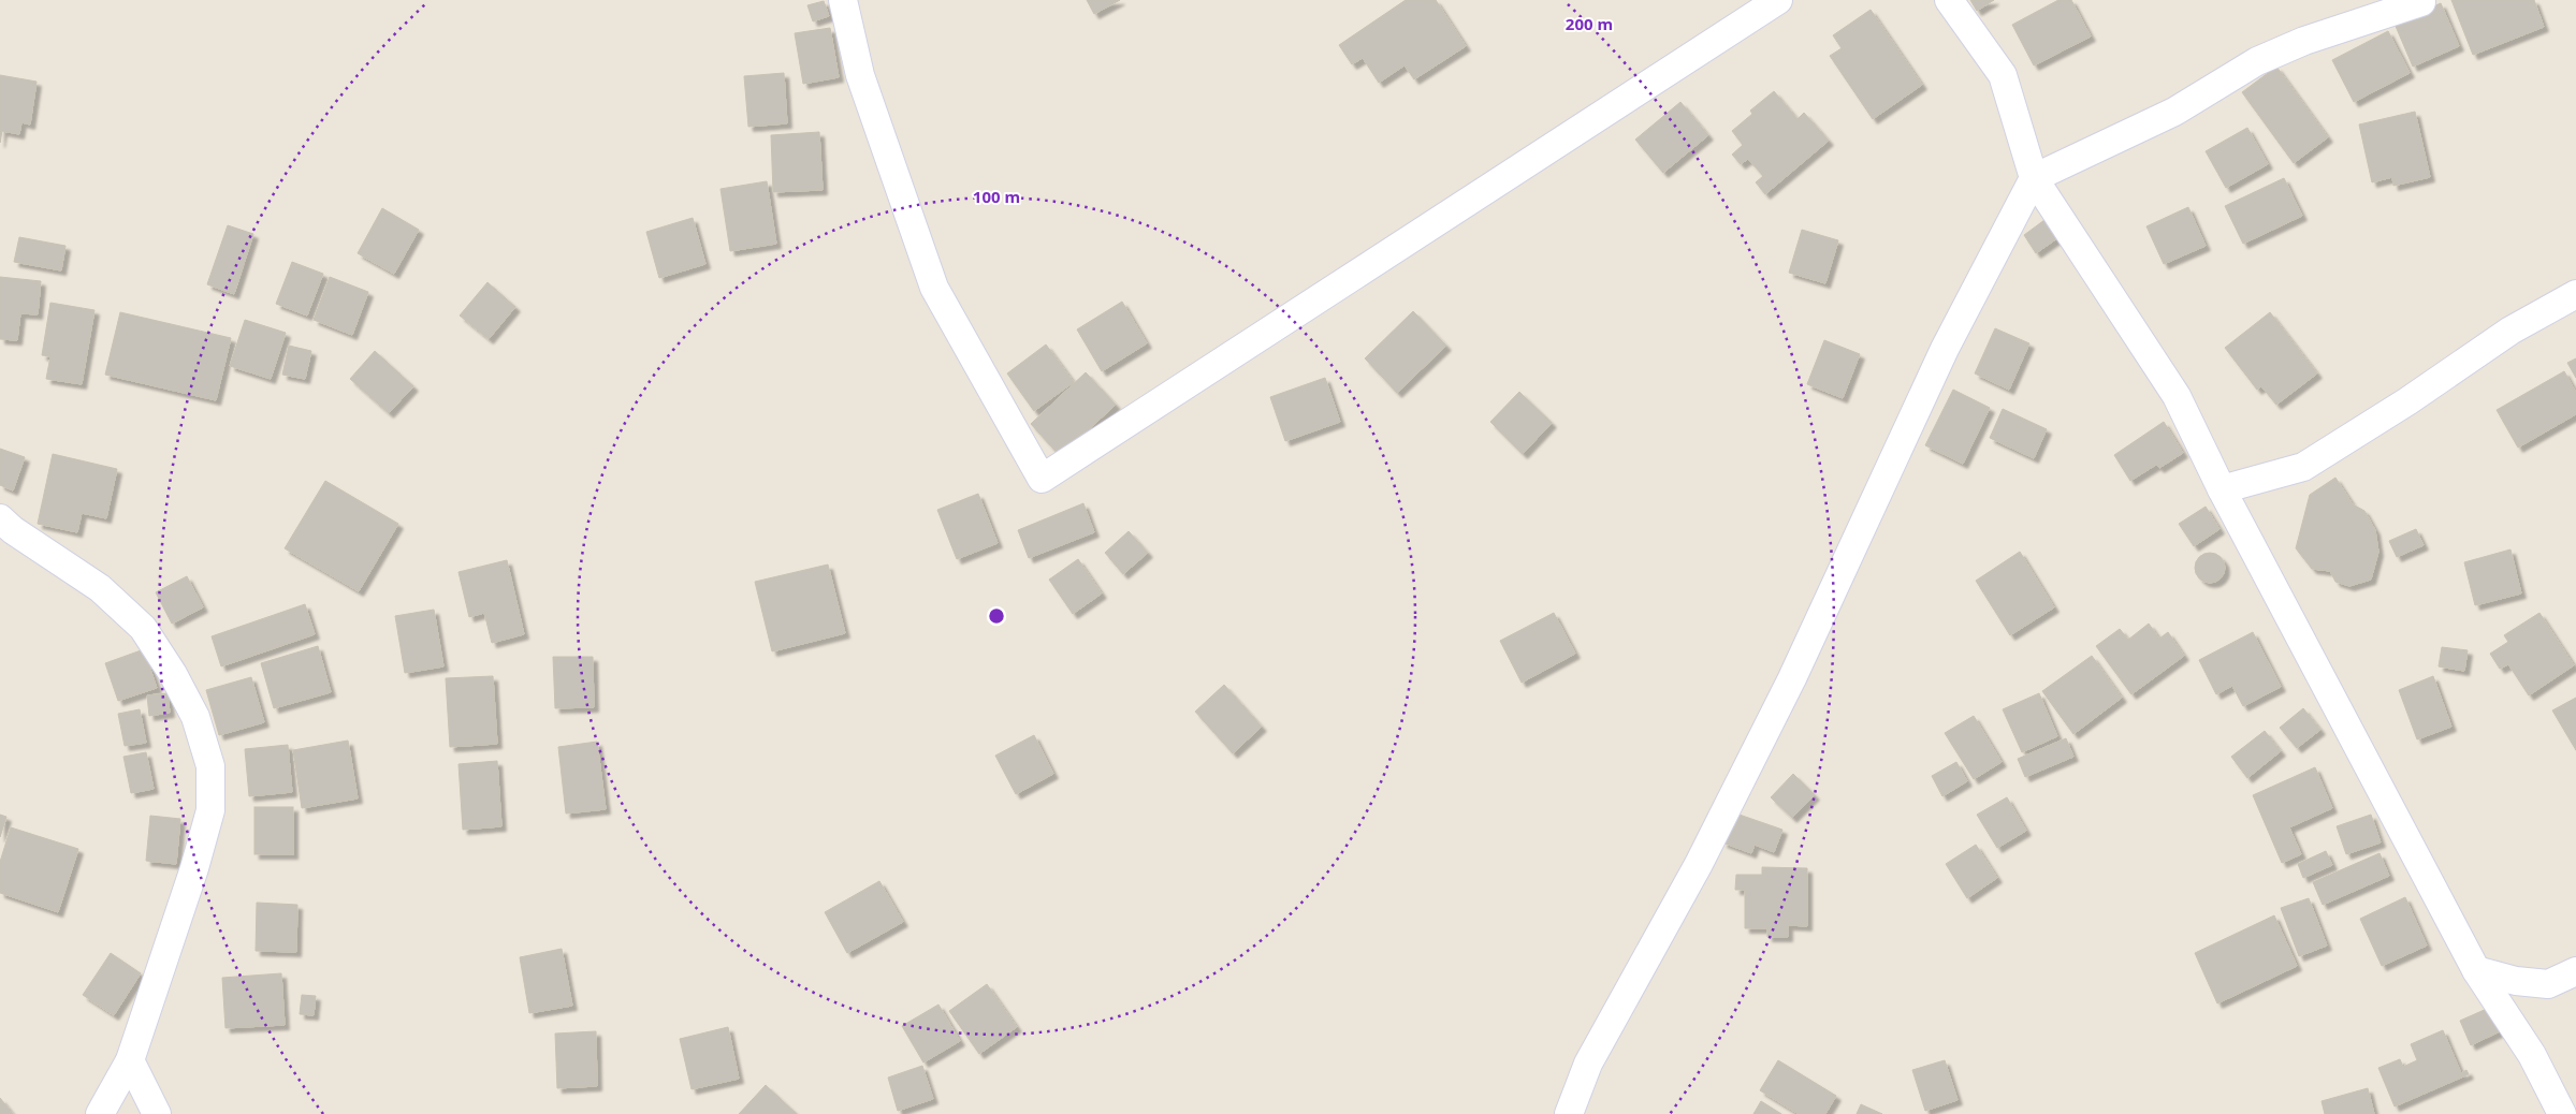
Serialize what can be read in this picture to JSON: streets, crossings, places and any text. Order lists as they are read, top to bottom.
{
  "rings": ["200 m", "100 m"]
}
